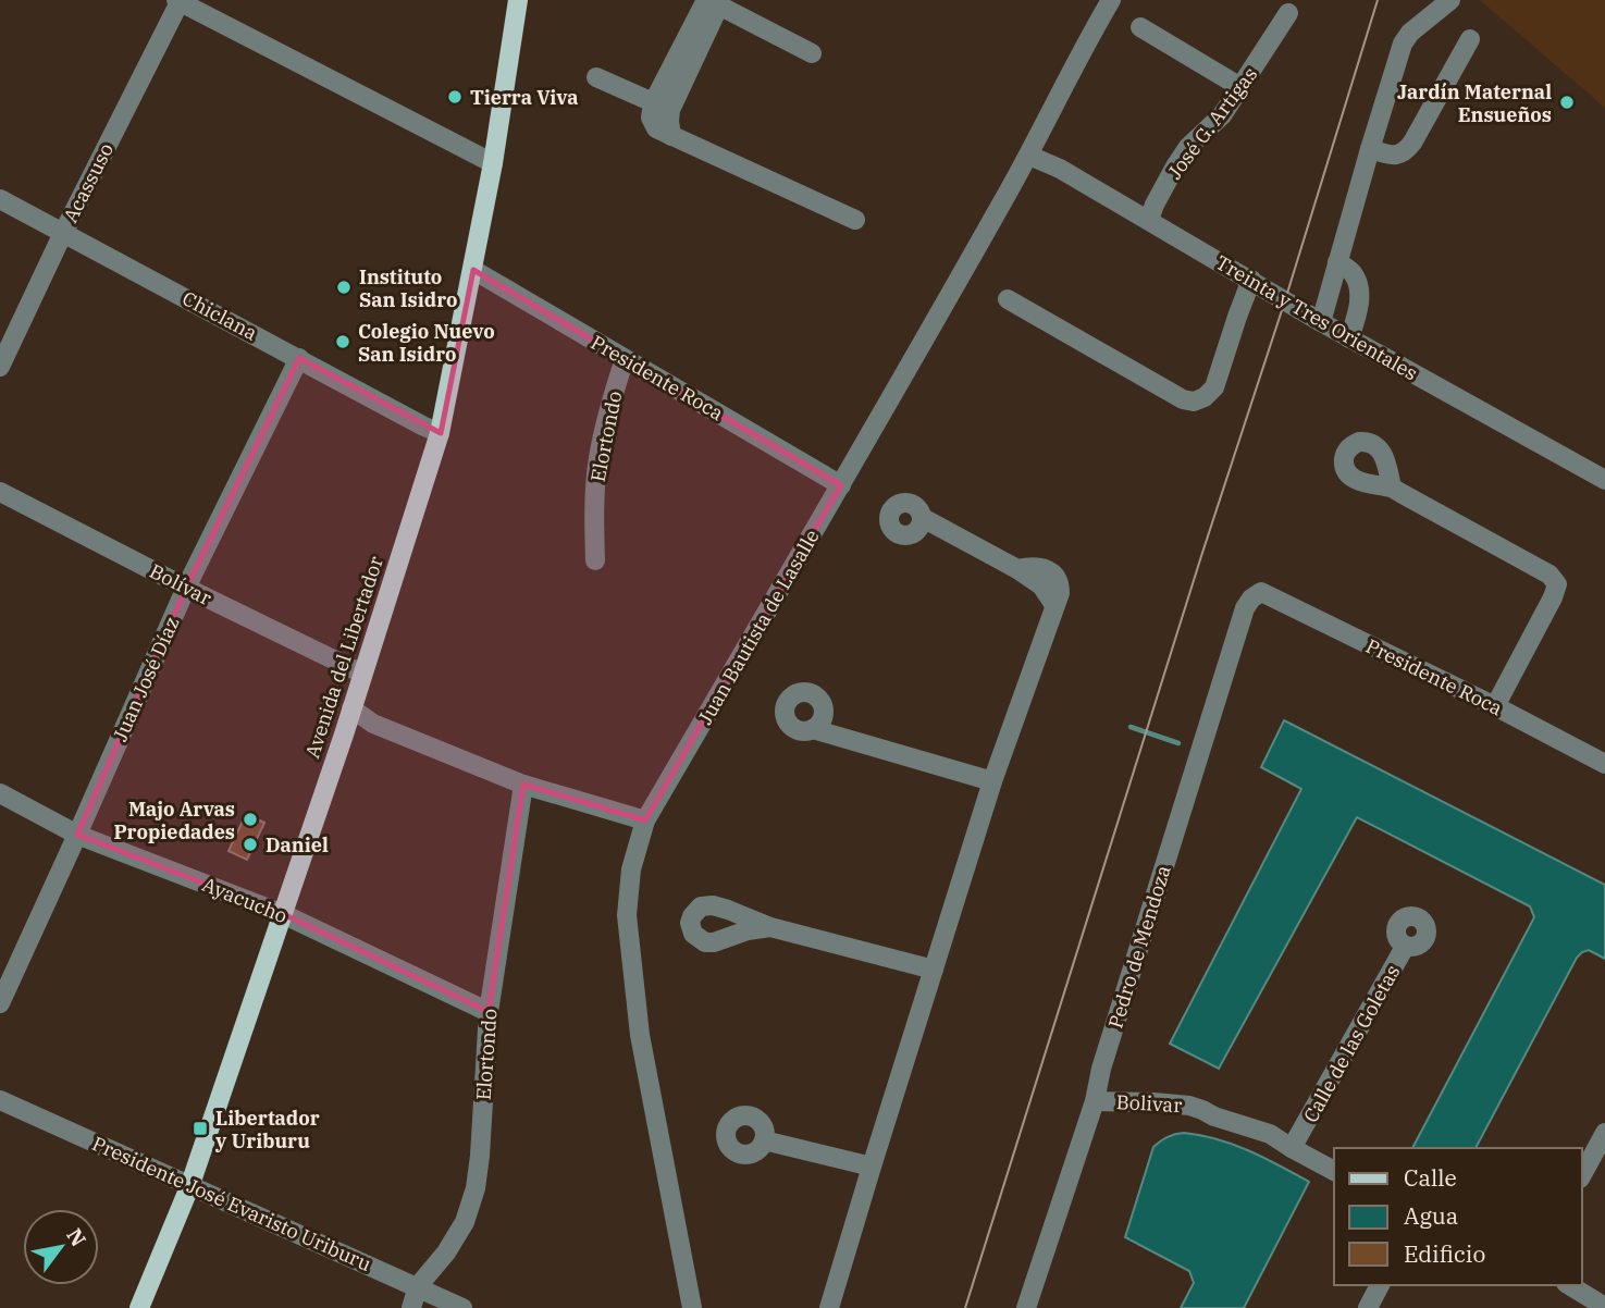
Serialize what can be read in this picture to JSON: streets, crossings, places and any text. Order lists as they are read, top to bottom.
{
  "streets": {
    "main road": ["Avenida del Libertador"],
    "street": [
      "José G. Artigas",
      "Acassuso",
      "Chiclana",
      "Treinta y Tres Orientales",
      "Presidente Roca",
      "Elortondo",
      "Bolívar",
      "Juan Bautista de Lasalle",
      "Juan José Díaz",
      "Ayacucho",
      "Pedro de Mendoza",
      "Calle de las Goletas",
      "Bolivar",
      "Presidente José Evaristo Uriburu"
    ]
  },
  "crossings": [
    ["José G. Artigas", "Treinta y Tres Orientales"],
    ["Acassuso", "Chiclana"],
    ["Chiclana", "Avenida del Libertador"],
    ["Chiclana", "Juan José Díaz"],
    ["Treinta y Tres Orientales", "Juan Bautista de Lasalle"],
    ["Presidente Roca", "Elortondo"],
    ["Presidente Roca", "Juan Bautista de Lasalle"],
    ["Presidente Roca", "Avenida del Libertador"],
    ["Presidente Roca", "Pedro de Mendoza"],
    ["Elortondo", "Ayacucho"],
    ["Elortondo", "Presidente José Evaristo Uriburu"],
    ["Bolívar", "Avenida del Libertador"],
    ["Bolívar", "Juan José Díaz"],
    ["Avenida del Libertador", "Ayacucho"],
    ["Avenida del Libertador", "Presidente José Evaristo Uriburu"],
    ["Juan José Díaz", "Ayacucho"],
    ["Pedro de Mendoza", "Bolivar"],
    ["Calle de las Goletas", "Bolivar"]
  ],
  "places": {
    "other": [
      "Tierra Viva",
      "Jardín Maternal Ensueños",
      "Instituto San Isidro",
      "Colegio Nuevo San Isidro",
      "Majo Arvas Propiedades",
      "Daniel"
    ],
    "transit": ["Libertador y Uriburu"]
  },
  "legend": ["Calle", "Agua", "Edificio"],
  "north": "top right"
}
